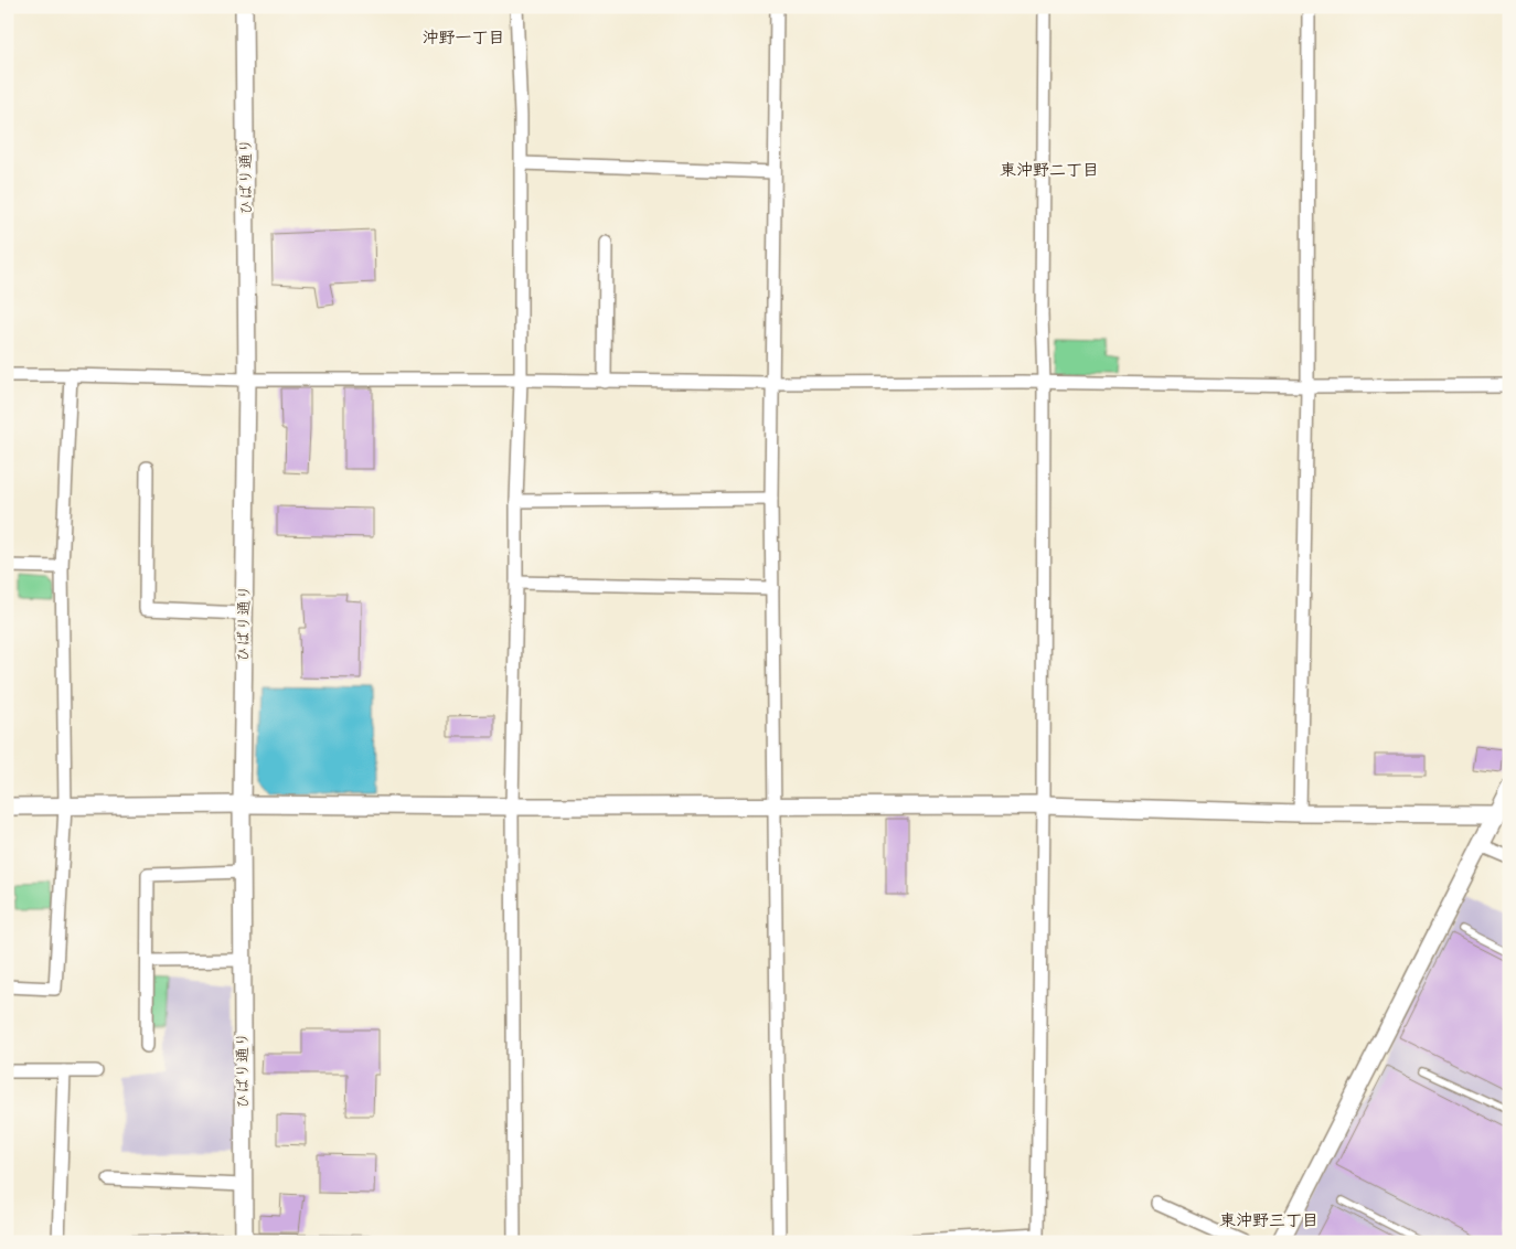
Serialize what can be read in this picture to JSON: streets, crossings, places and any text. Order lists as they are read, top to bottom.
{
  "streets": {
    "street": ["ひばり通り"]
  },
  "districts": ["沖野一丁目", "東沖野二丁目", "東沖野三丁目"]
}
